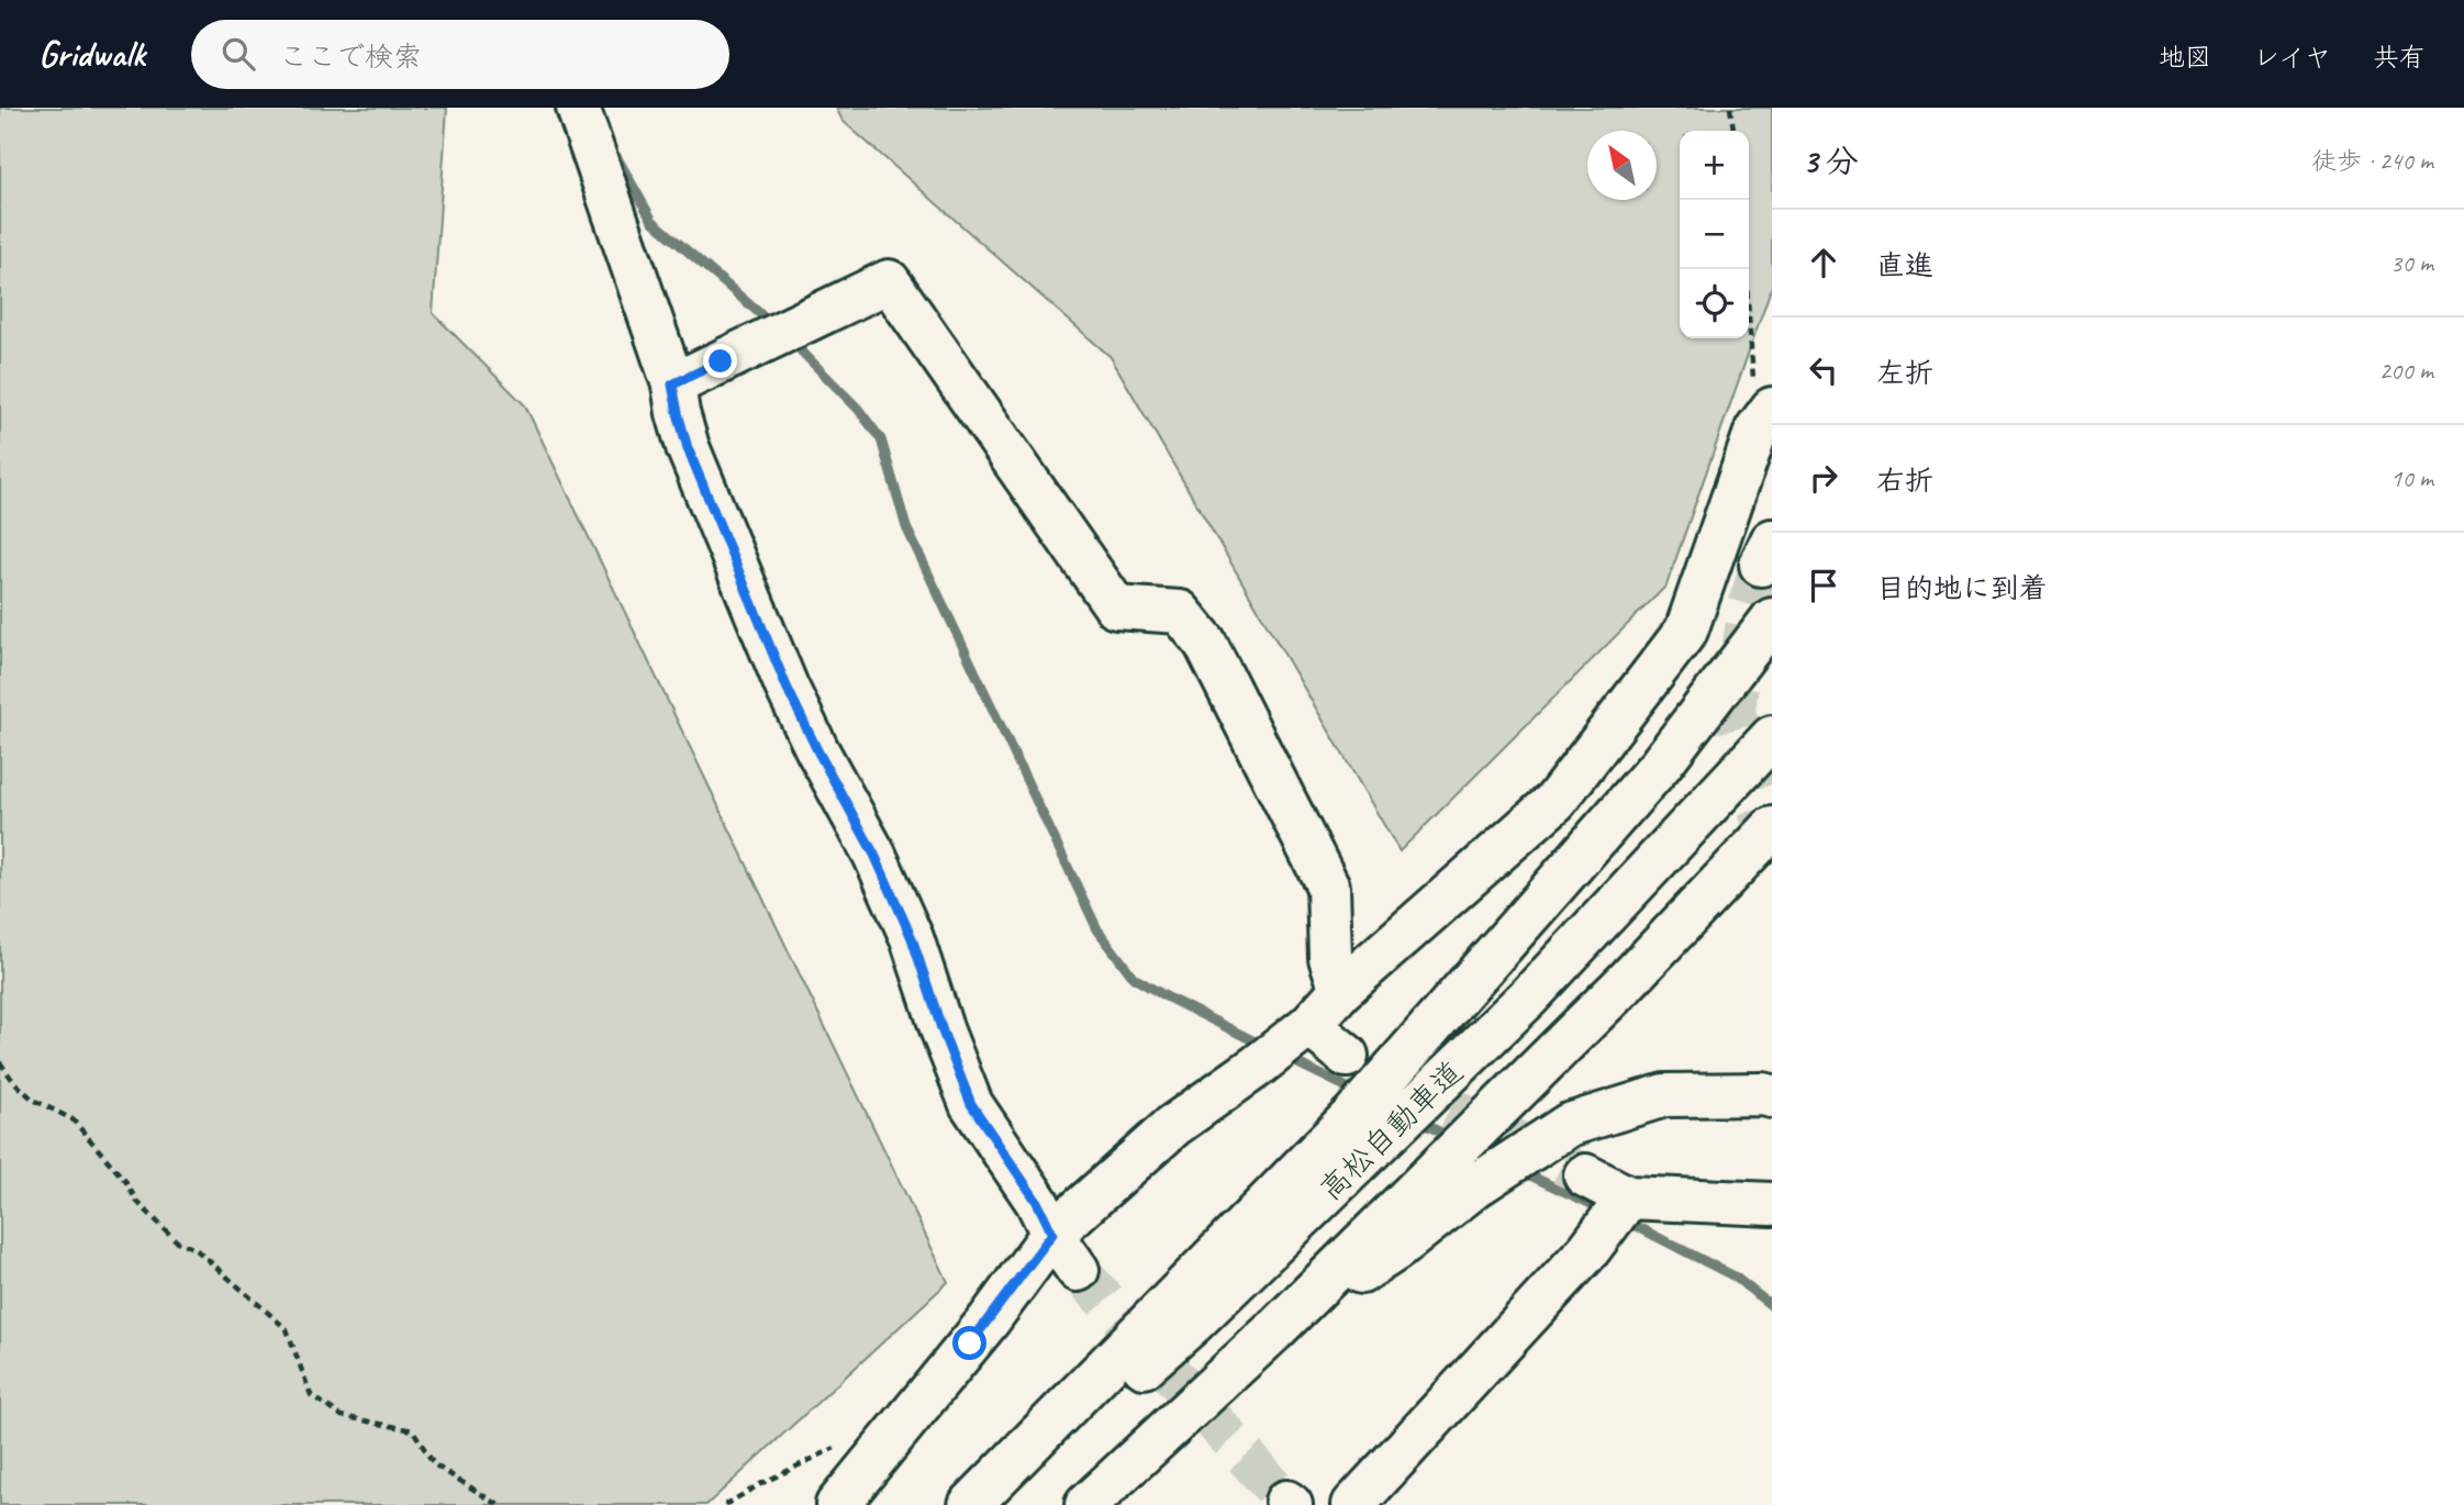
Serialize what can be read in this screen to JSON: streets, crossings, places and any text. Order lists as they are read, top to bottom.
{
  "streets": {
    "main road": ["高松自動車道"]
  },
  "north": "top left",
  "page": {
    "header": "Gridwalk",
    "search": "ここで検索",
    "nav": ["地図", "レイヤ", "共有"],
    "heading": ["3 分", "徒歩 · 240 m"],
    "map_buttons": ["+", "−"],
    "list": [
      ["直進", "30 m"],
      ["左折", "200 m"],
      ["右折", "10 m"],
      "目的地に到着"
    ]
  }
}
